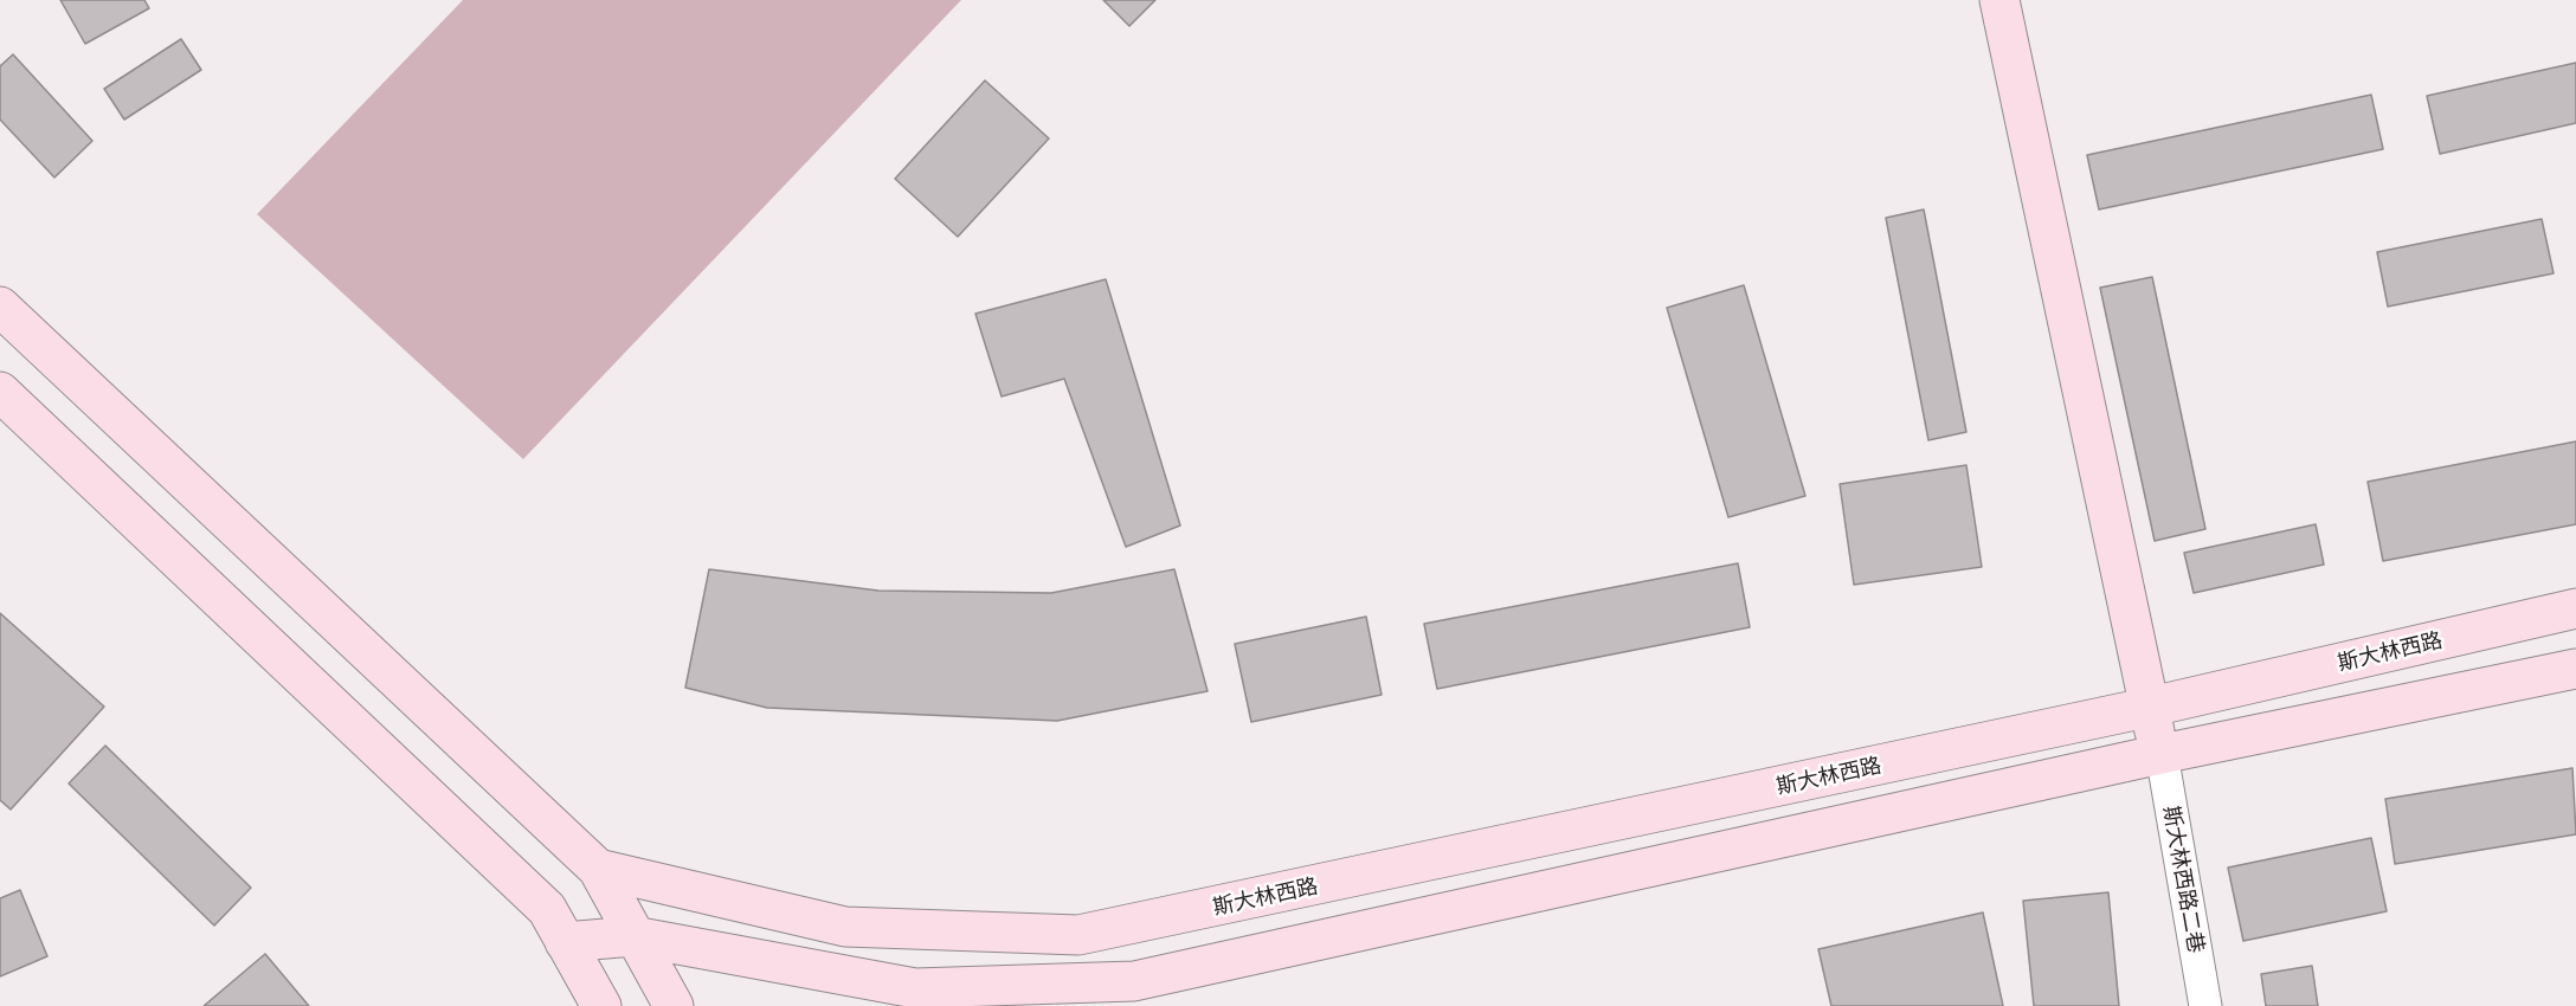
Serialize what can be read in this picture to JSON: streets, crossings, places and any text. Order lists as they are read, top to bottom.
{
  "streets": {
    "main road": ["斯大林西路"],
    "street": ["斯大林西路二巷"]
  }
}
